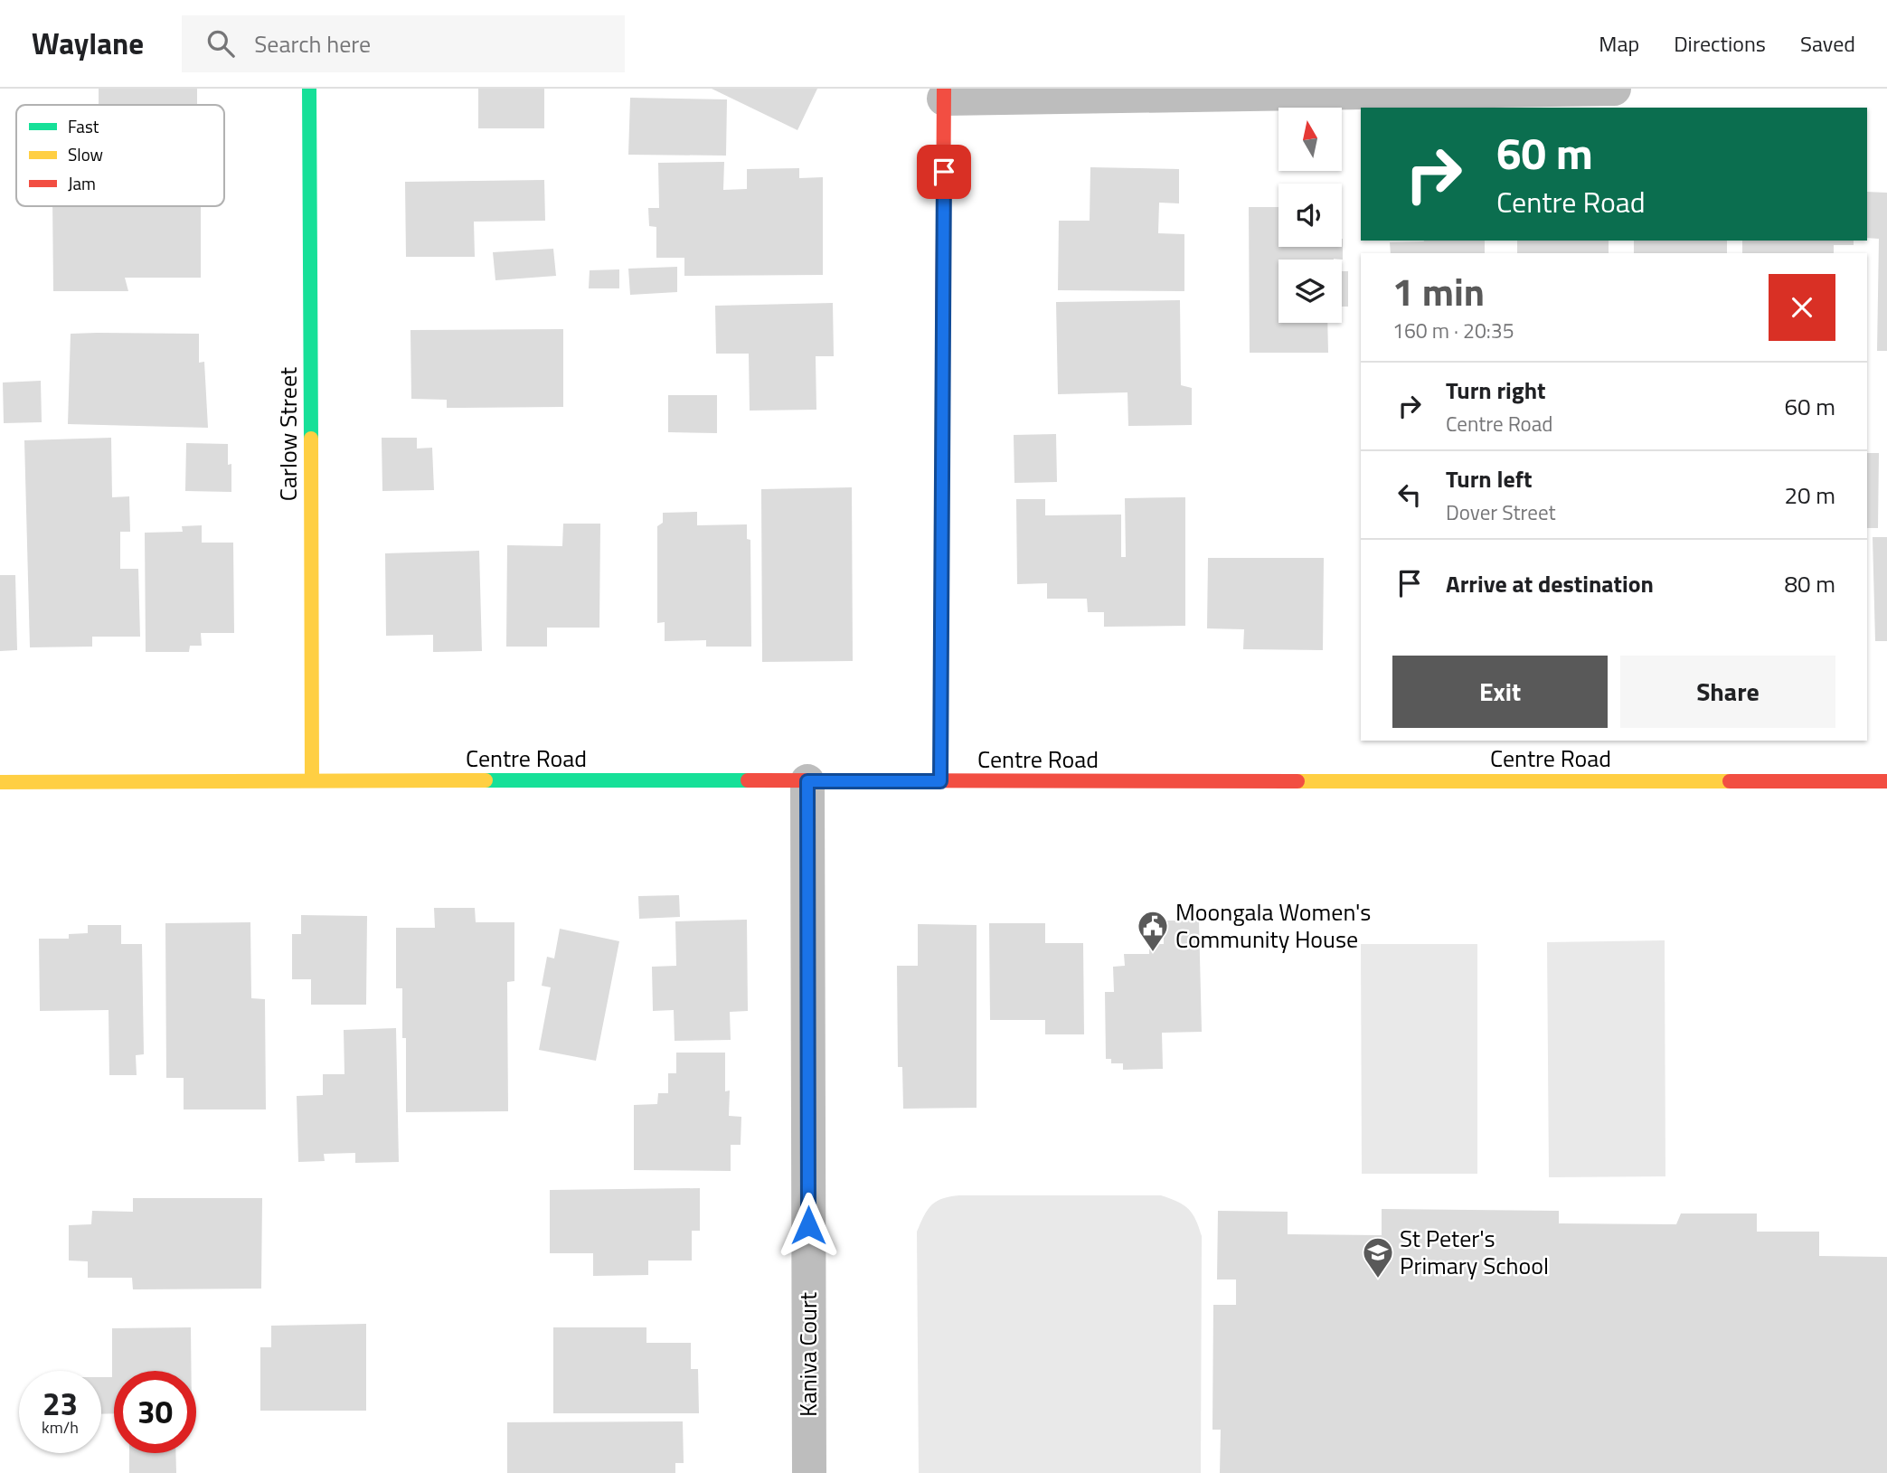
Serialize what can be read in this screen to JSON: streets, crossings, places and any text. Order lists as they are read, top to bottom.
{
  "streets": {
    "main road": ["Carlow Street", "Centre Road"],
    "street": ["Kaniva Court"]
  },
  "crossings": [
    ["Carlow Street", "Centre Road"],
    ["Centre Road", "Kaniva Court"]
  ],
  "places": {
    "public building": ["Moongala Women's Community House"],
    "school or university": ["St Peter's Primary School"]
  },
  "legend": ["Fast", "Slow", "Jam"],
  "north": "top",
  "page": {
    "header": "Waylane",
    "search": "Search here",
    "nav": ["Map", "Directions", "Saved"],
    "turn": ["60 m", "Centre Road"],
    "heading": ["1 min", "160 m · 20:35"],
    "list": [
      {
        "name": "Turn right",
        "note": "Centre Road",
        "value": "60 m"
      },
      {
        "name": "Turn left",
        "note": "Dover Street",
        "value": "20 m"
      },
      {
        "name": "Arrive at destination",
        "value": "80 m"
      }
    ],
    "buttons": ["Exit", "Share"],
    "speed": "23 km/h",
    "limit": "30"
  }
}
